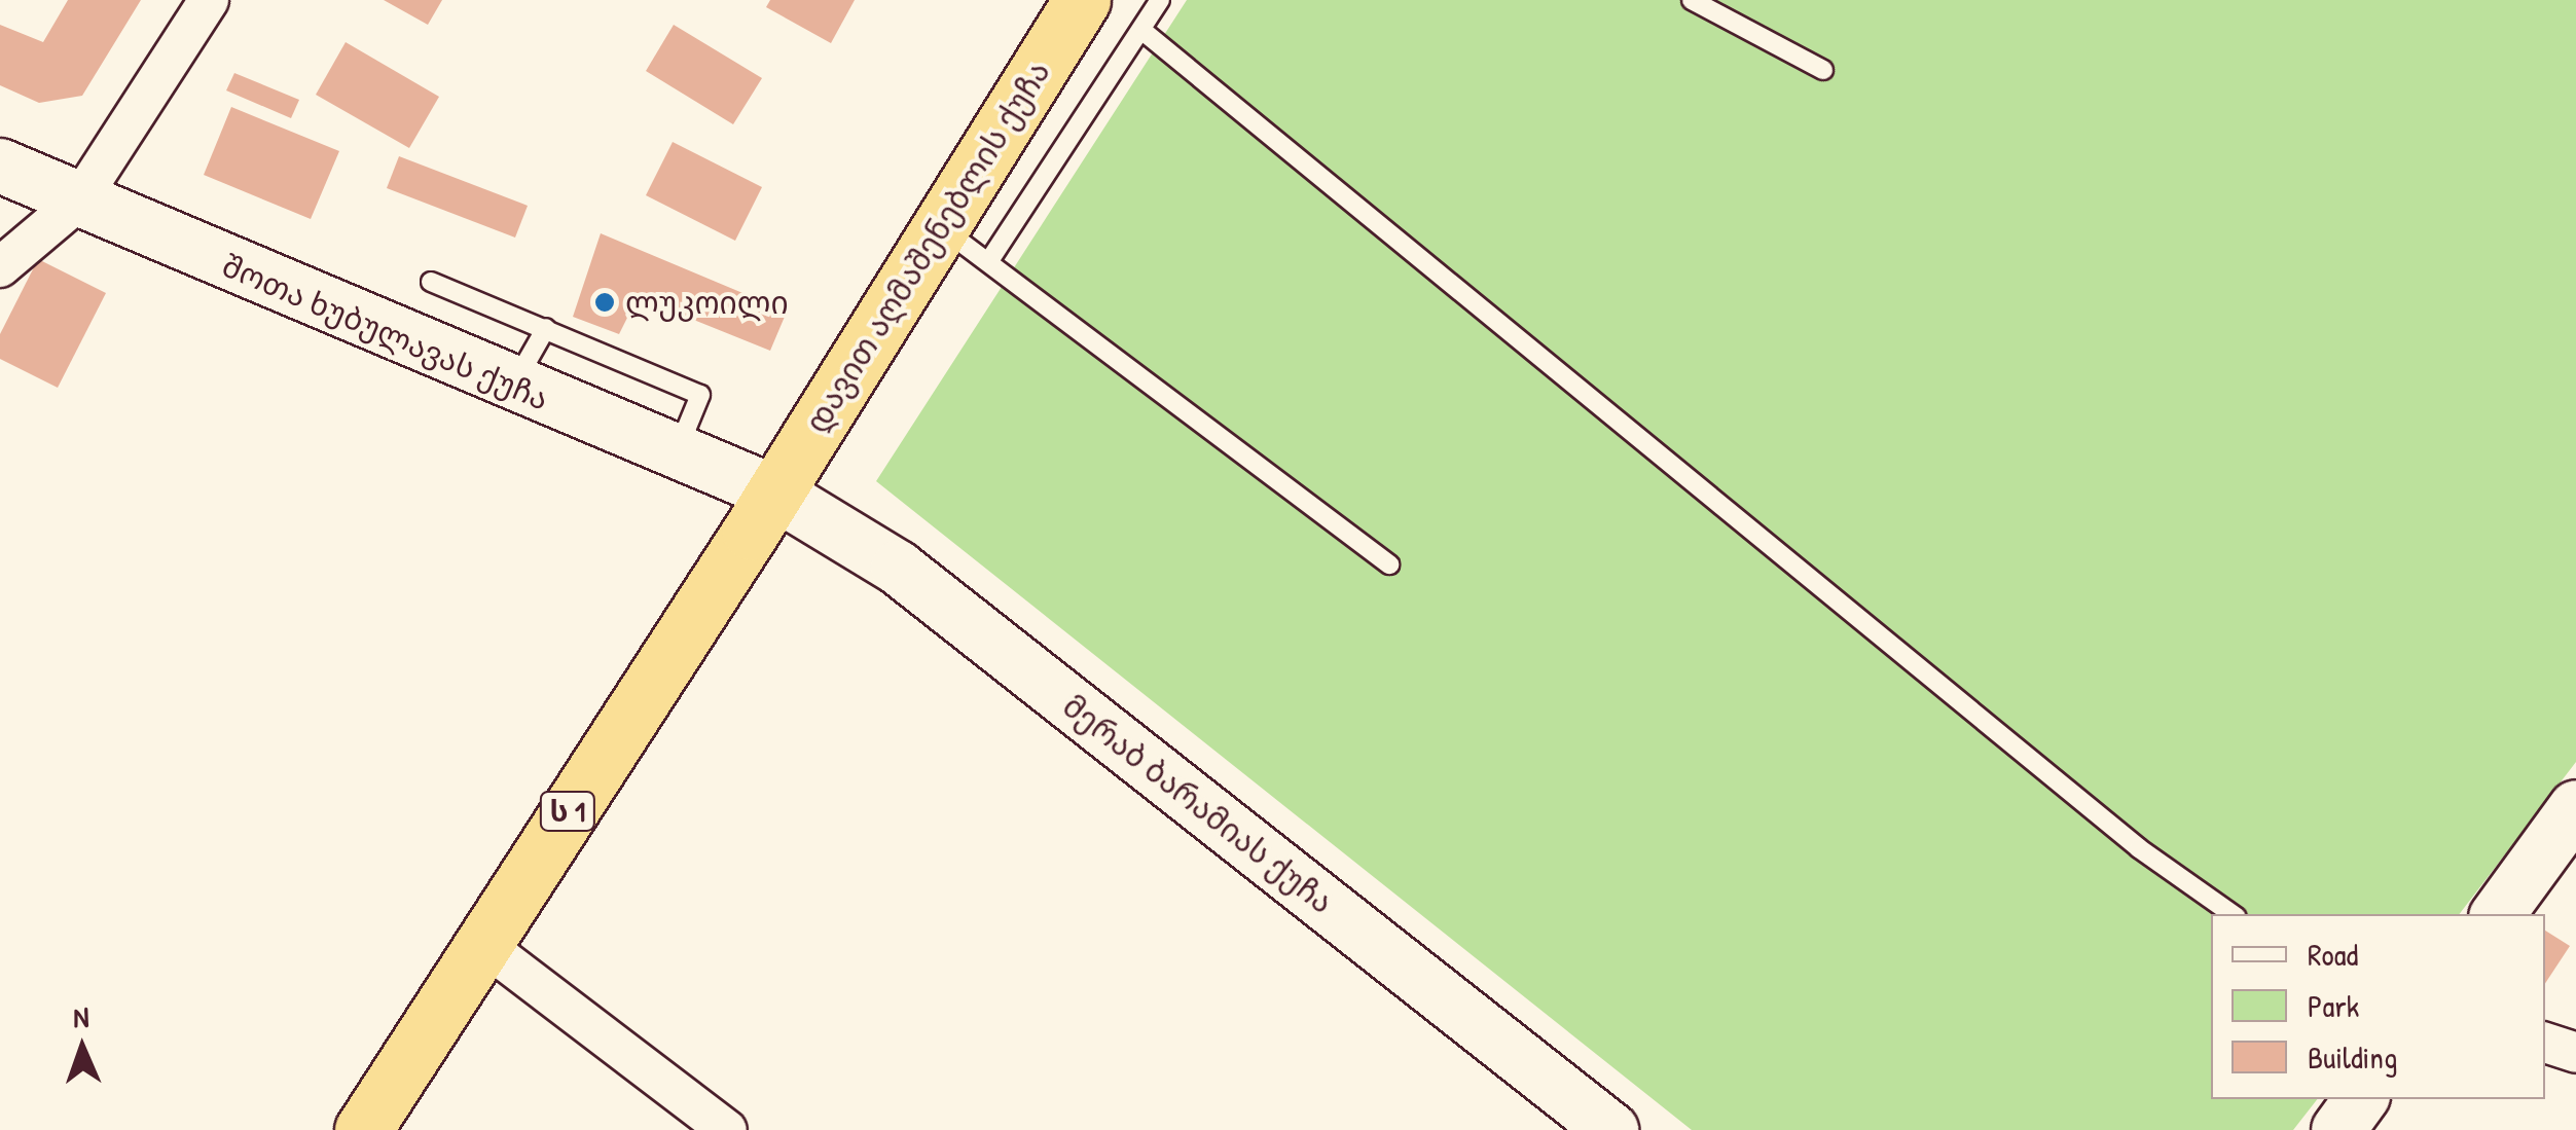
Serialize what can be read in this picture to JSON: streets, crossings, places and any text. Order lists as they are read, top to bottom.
{
  "streets": {
    "highway": ["დავით აღმაშენებლის ქუჩა", "ს 1"],
    "main road": ["შოთა ხუბულავას ქუჩა", "მერაბ ბარამიას ქუჩა"]
  },
  "crossings": [
    ["დავით აღმაშენებლის ქუჩა", "შოთა ხუბულავას ქუჩა"],
    ["დავით აღმაშენებლის ქუჩა", "მერაბ ბარამიას ქუჩა"],
    ["დავით აღმაშენებლის ქუჩა", "ს 1"],
    ["შოთა ხუბულავას ქუჩა", "მერაბ ბარამიას ქუჩა"],
    ["შოთა ხუბულავას ქუჩა", "ს 1"],
    ["მერაბ ბარამიას ქუჩა", "ს 1"]
  ],
  "places": ["ლუკოილი"],
  "legend": ["Road", "Park", "Building"],
  "north": "top"
}
